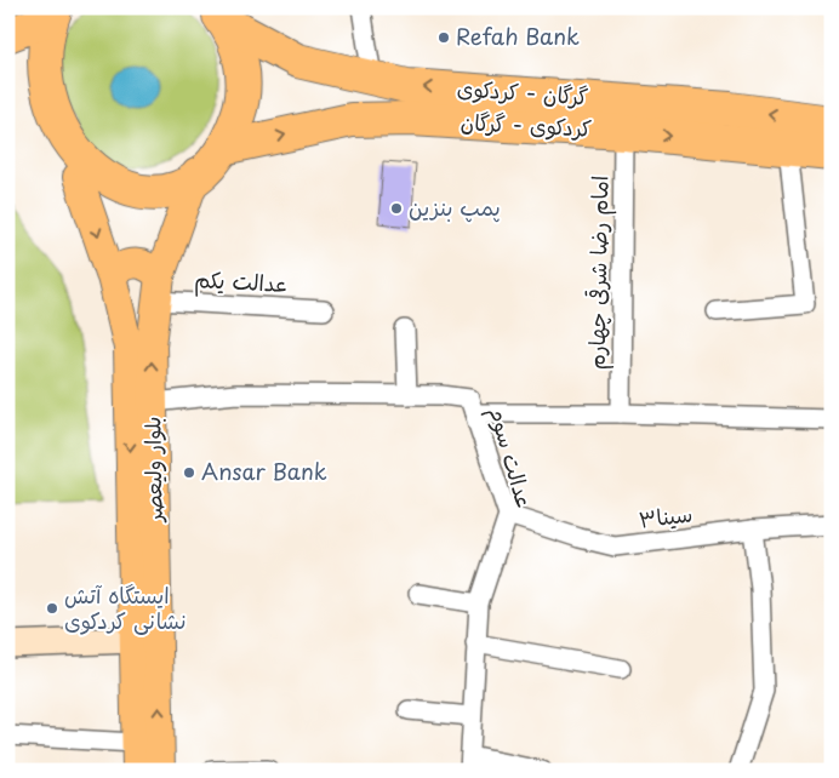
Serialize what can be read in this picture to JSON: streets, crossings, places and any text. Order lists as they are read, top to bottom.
{
  "streets": {
    "highway": ["گرگان - کردکوی", "کردکوی - گرگان"],
    "main road": ["بلوار ولیعصر"],
    "street": [
      "امام رضا شرقی چهارم",
      "عدالت یکم",
      "عدالت سوم",
      "سینا۳"
    ]
  },
  "crossings": [
    ["کردکوی - گرگان", "امام رضا شرقی چهارم"],
    ["عدالت یکم", "بلوار ولیعصر"],
    ["عدالت سوم", "بلوار ولیعصر"],
    ["عدالت سوم", "سینا۳"]
  ],
  "one_way": ["گرگان - کردکوی", "کردکوی - گرگان"],
  "places": [
    "Refah Bank",
    "پمپ بنزین",
    "Ansar Bank",
    "ایستگاه آتش نشانی کردکوی"
  ]
}
